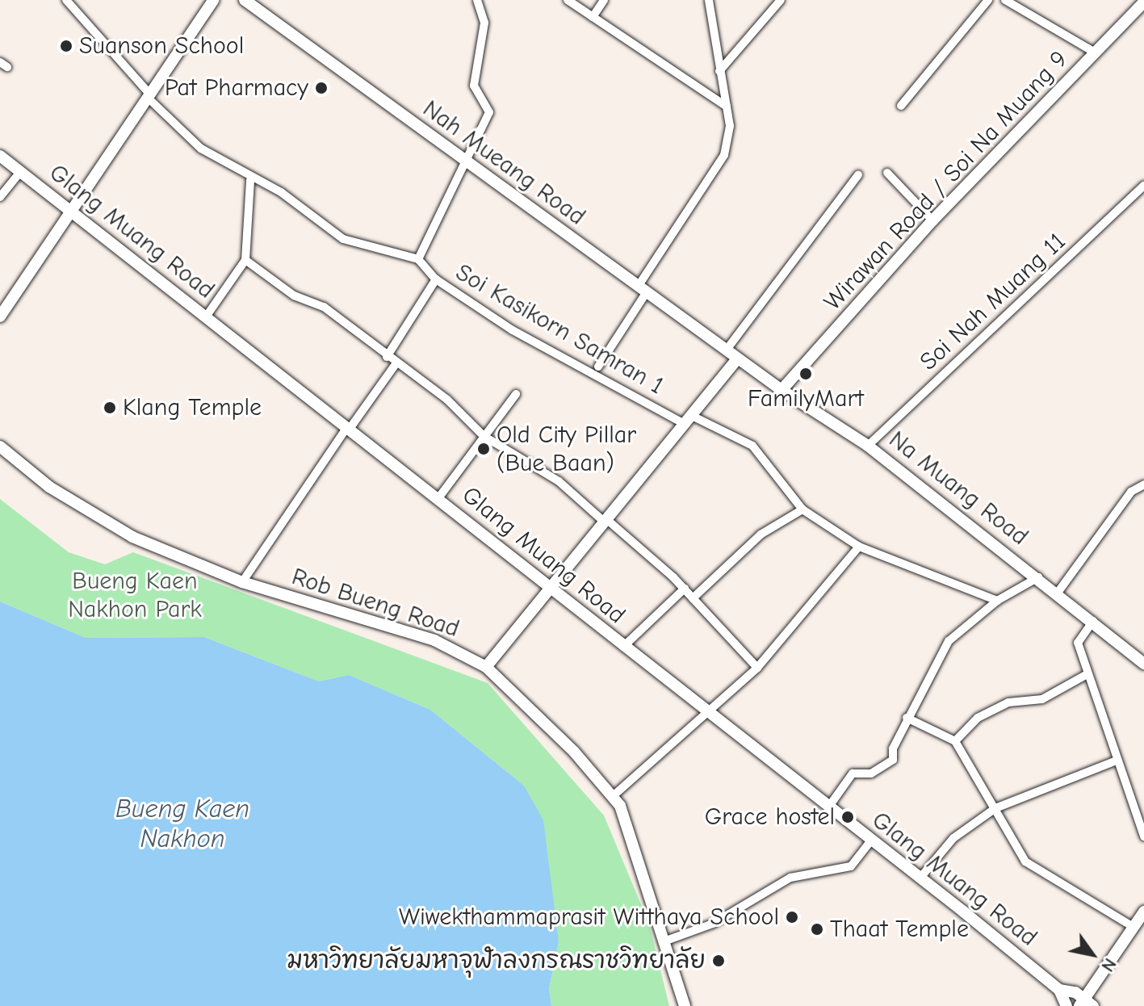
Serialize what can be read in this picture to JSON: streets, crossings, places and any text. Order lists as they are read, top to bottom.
{
  "streets": {
    "street": [
      "Nah Mueang Road",
      "Wirawan Road / Soi Na Muang 9",
      "Glang Muang Road",
      "Soi Nah Muang 11",
      "Soi Kasikorn Samran 1",
      "Na Muang Road",
      "Rob Bueng Road"
    ]
  },
  "crossings": [
    ["Nah Mueang Road", "Na Muang Road"],
    ["Wirawan Road / Soi Na Muang 9", "Na Muang Road"],
    ["Soi Nah Muang 11", "Na Muang Road"]
  ],
  "water": ["Bueng Kaen Nakhon"],
  "parks": ["Bueng Kaen Nakhon Park"],
  "places": [
    "Suanson School",
    "Pat Pharmacy",
    "FamilyMart",
    "Klang Temple",
    "Old City Pillar (Bue Baan)",
    "Grace hostel",
    "Wiwekthammaprasit Witthaya School",
    "Thaat Temple",
    "มหาวิทยาลัยมหาจุฬาลงกรณราชวิทยาลัย"
  ],
  "north": "bottom right"
}
